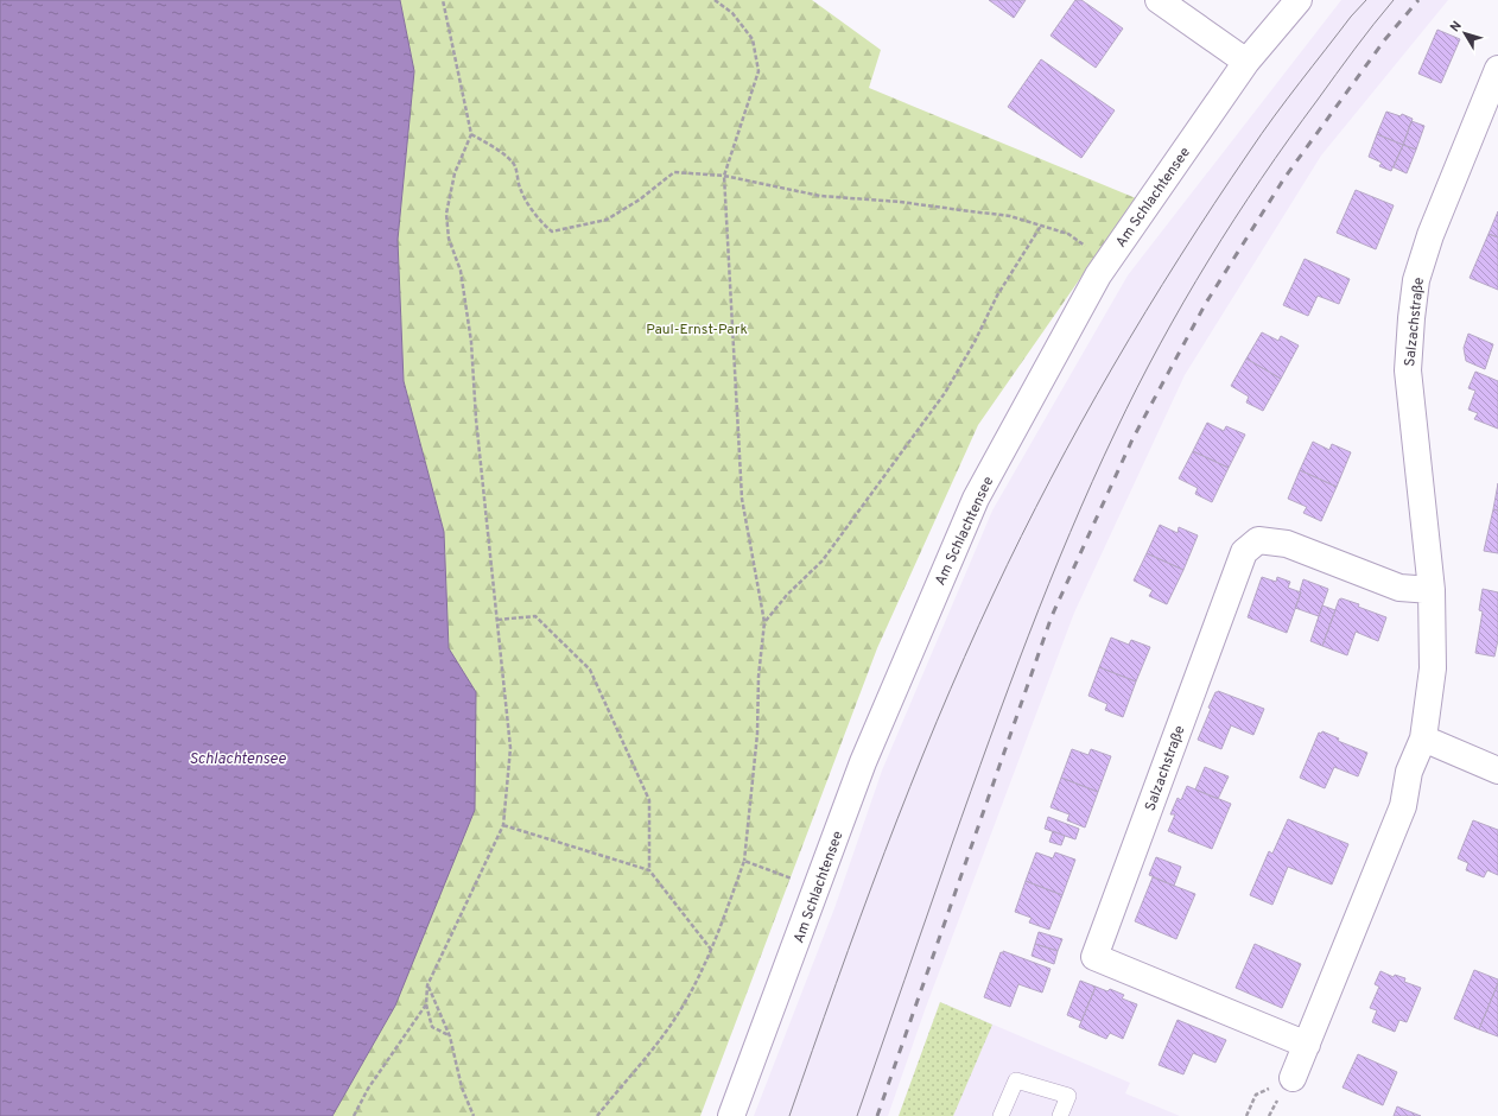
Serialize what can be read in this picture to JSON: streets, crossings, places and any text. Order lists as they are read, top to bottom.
{
  "streets": {
    "street": ["Am Schlachtensee", "Salzachstraße"]
  },
  "water": ["Schlachtensee"],
  "parks": ["Paul-Ernst-Park"],
  "north": "top left"
}
